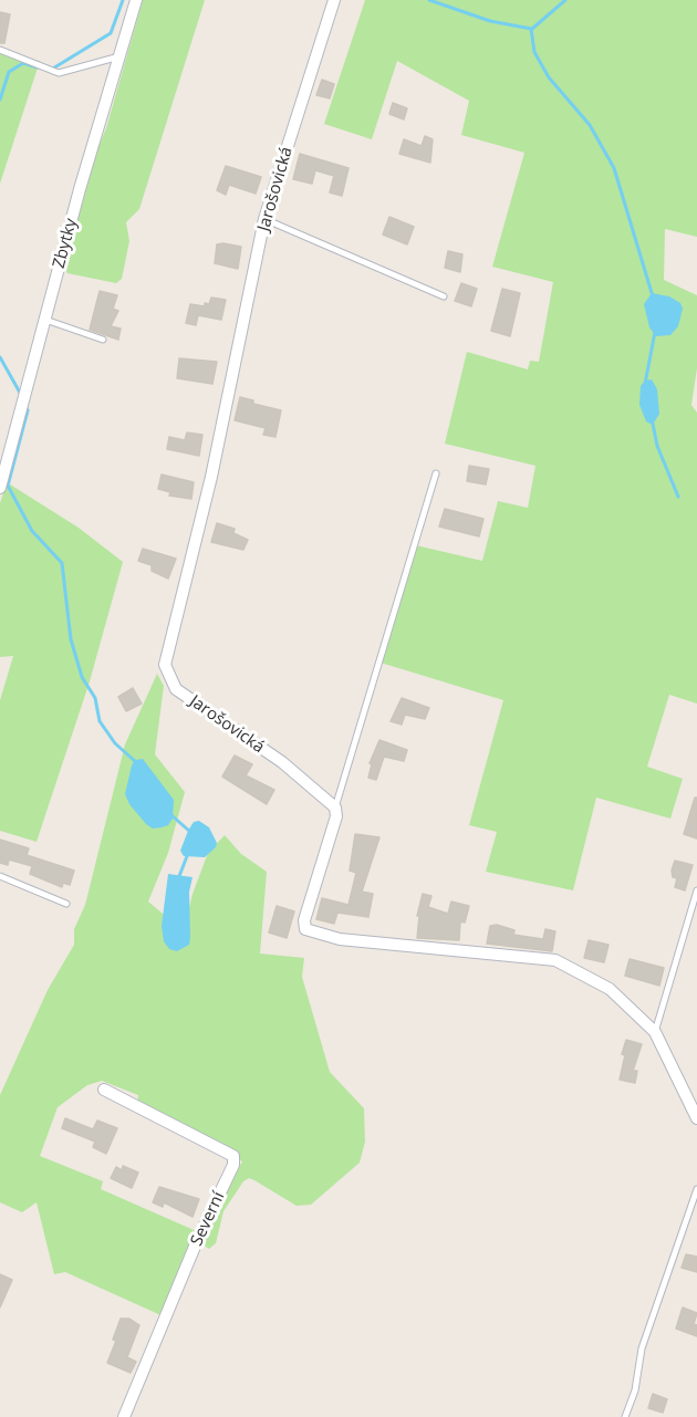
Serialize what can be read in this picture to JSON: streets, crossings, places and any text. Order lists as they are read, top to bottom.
{
  "streets": {
    "street": ["Jarošovická", "Zbytky", "Severní"]
  }
}
